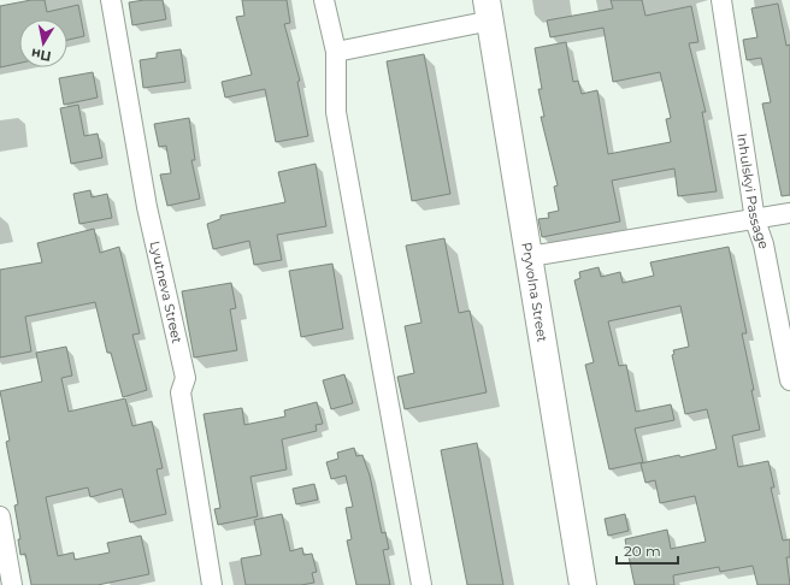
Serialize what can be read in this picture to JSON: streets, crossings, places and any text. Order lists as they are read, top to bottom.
{
  "streets": {
    "street": ["Inhulskyi Passage", "Lyutneva Street", "Pryvolna Street"]
  },
  "scale_bar": "20 m",
  "north": "bottom"
}
